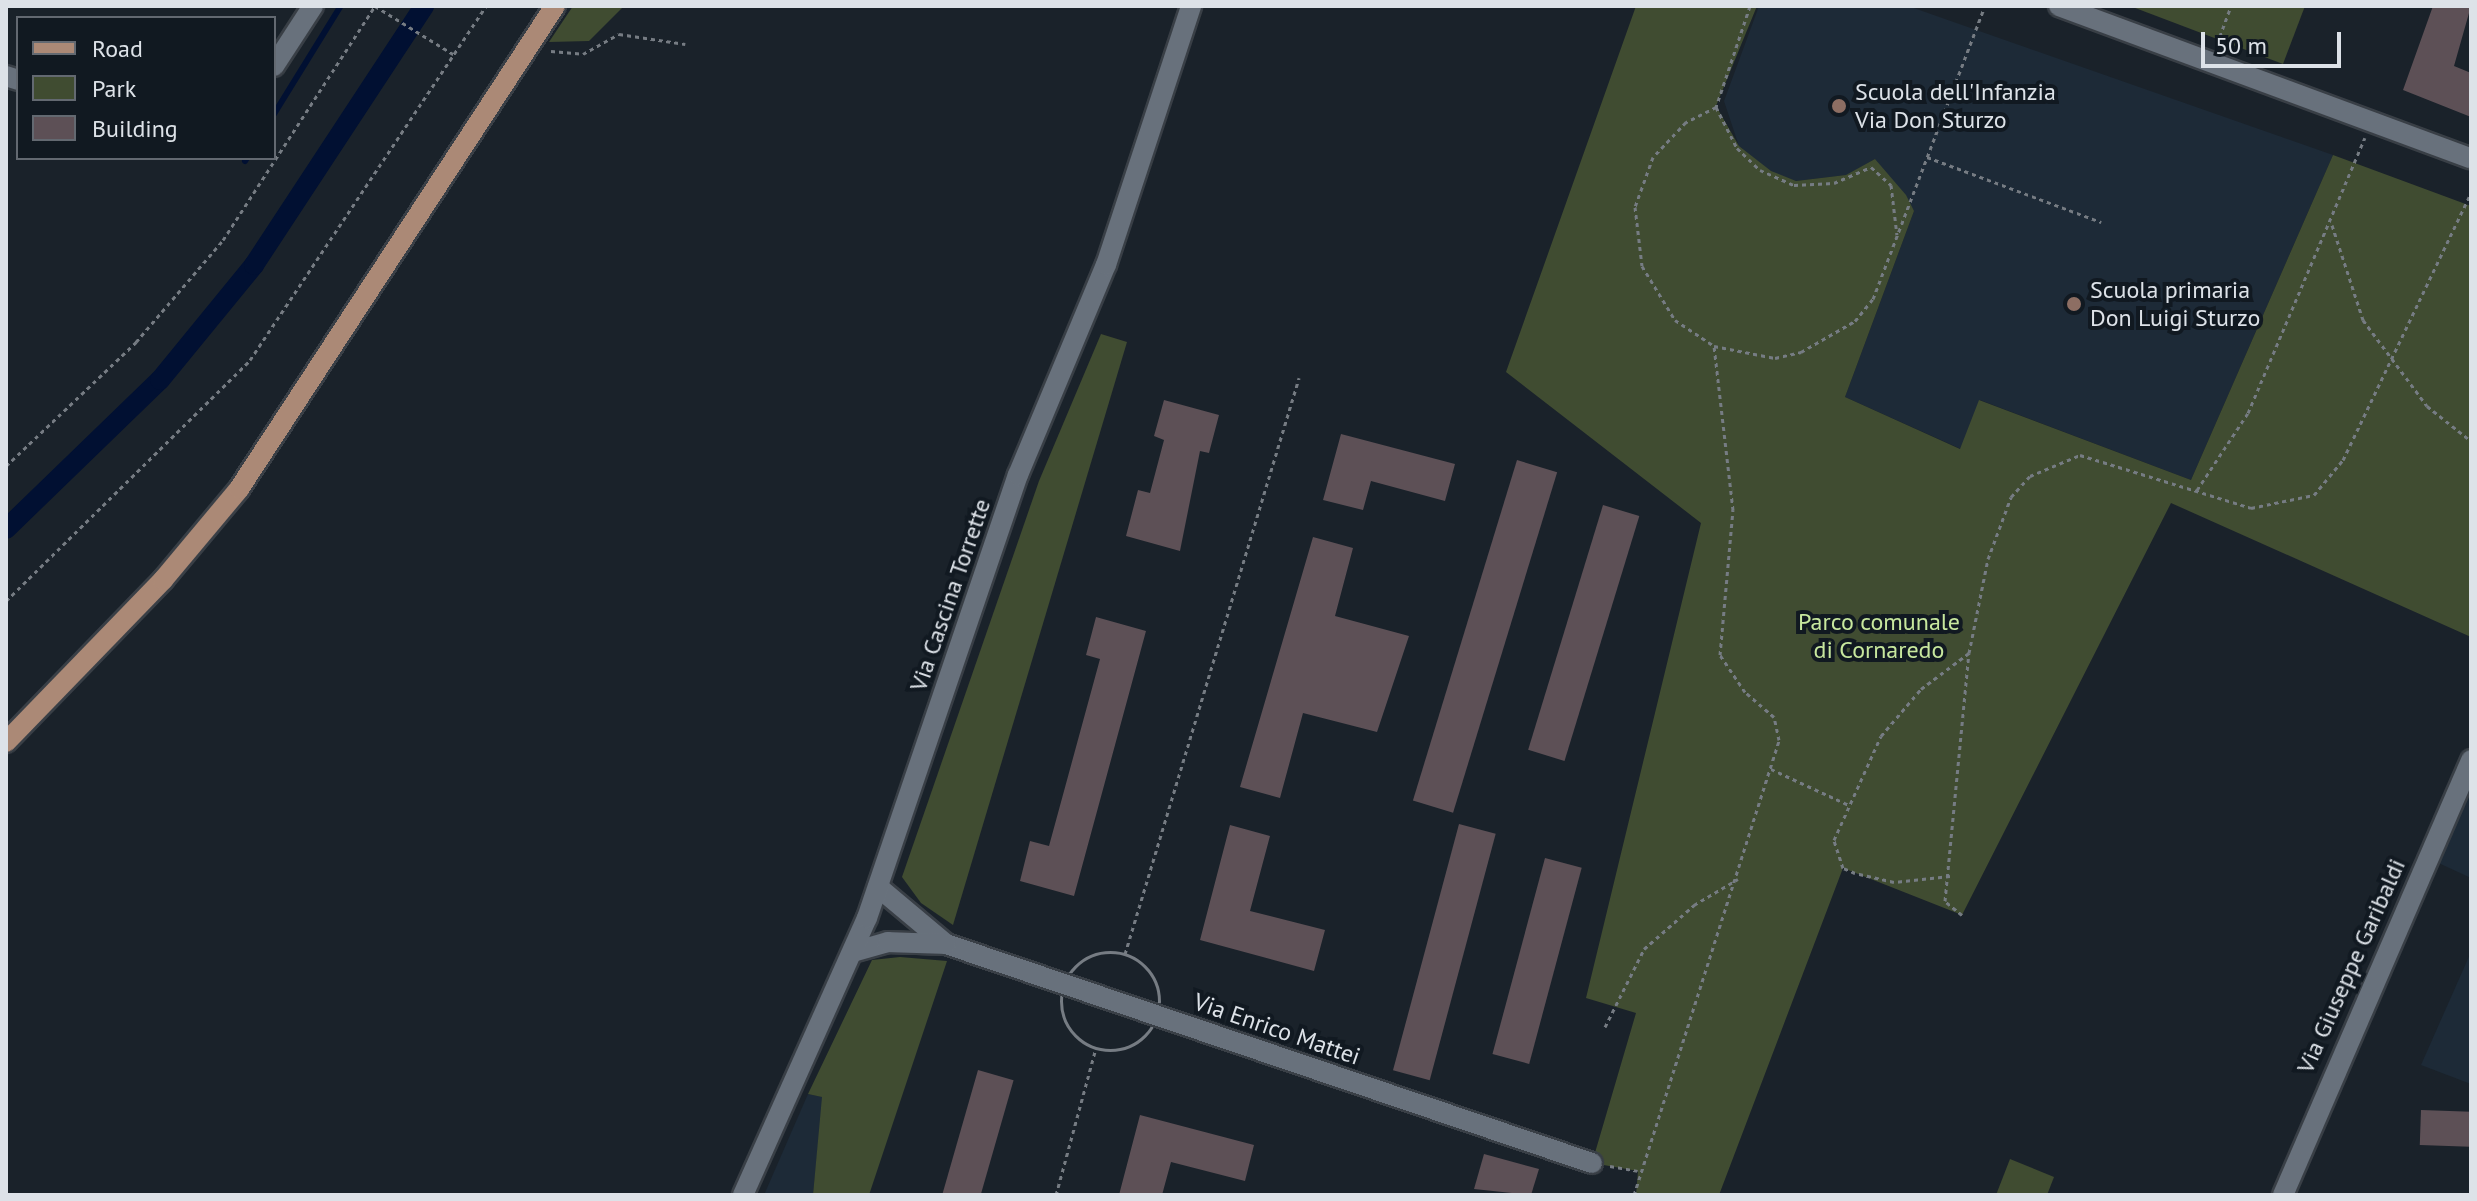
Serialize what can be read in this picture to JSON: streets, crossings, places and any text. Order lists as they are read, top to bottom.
{
  "streets": {
    "street": ["Via Cascina Torrette", "Via Giuseppe Garibaldi", "Via Enrico Mattei"]
  },
  "crossings": [
    ["Via Cascina Torrette", "Via Enrico Mattei"]
  ],
  "parks": ["Parco comunale di Cornaredo"],
  "places": ["Scuola dell'Infanzia Via Don Sturzo", "Scuola primaria Don Luigi Sturzo"],
  "legend": ["Road", "Park", "Building"],
  "scale_bar": "50 m"
}
